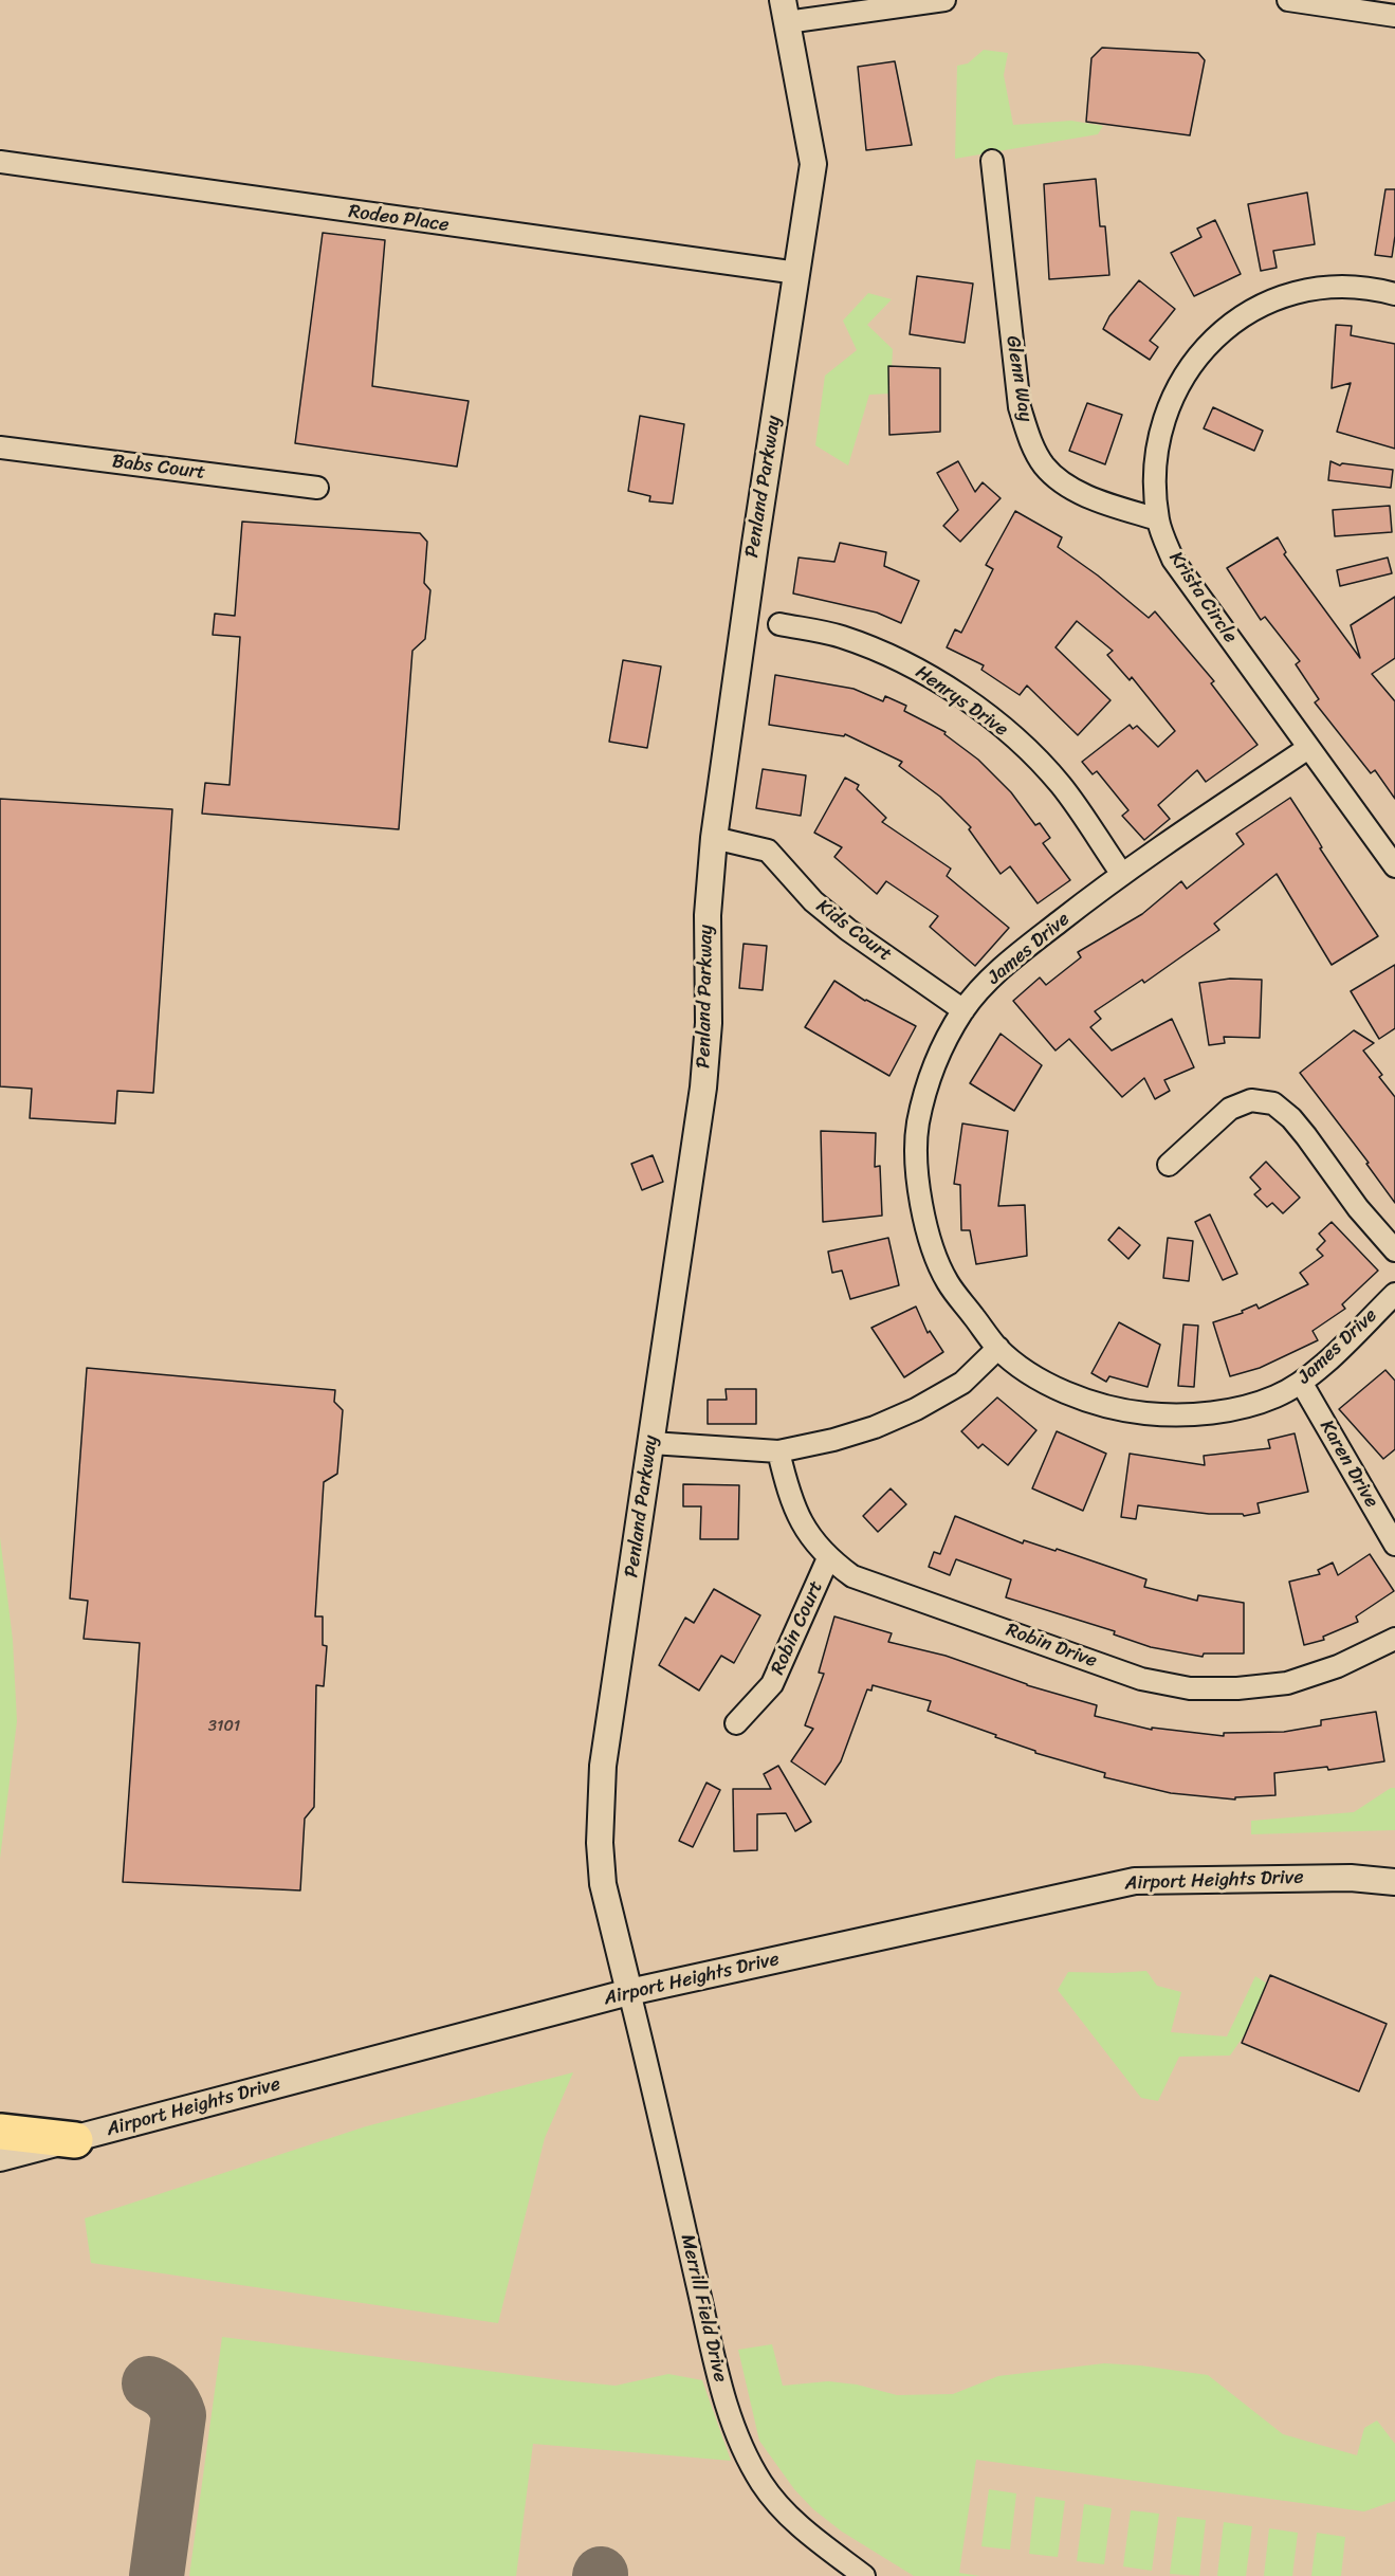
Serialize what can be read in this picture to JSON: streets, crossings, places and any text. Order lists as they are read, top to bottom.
{
  "streets": {
    "street": [
      "Rodeo Place",
      "Glenn Way",
      "Babs Court",
      "Penland Parkway",
      "Krista Circle",
      "Henrys Drive",
      "Kids Court",
      "James Drive",
      "Karen Drive",
      "Robin Court",
      "Robin Drive",
      "Airport Heights Drive",
      "Merrill Field Drive"
    ]
  },
  "crossings": [
    ["Rodeo Place", "Penland Parkway"],
    ["Glenn Way", "Krista Circle"],
    ["Penland Parkway", "Kids Court"],
    ["Penland Parkway", "Airport Heights Drive"],
    ["Penland Parkway", "Merrill Field Drive"],
    ["Krista Circle", "James Drive"],
    ["Henrys Drive", "James Drive"],
    ["Kids Court", "James Drive"],
    ["James Drive", "Karen Drive"],
    ["Robin Court", "Robin Drive"],
    ["Airport Heights Drive", "Merrill Field Drive"]
  ],
  "house_numbers": ["3101"]
}
